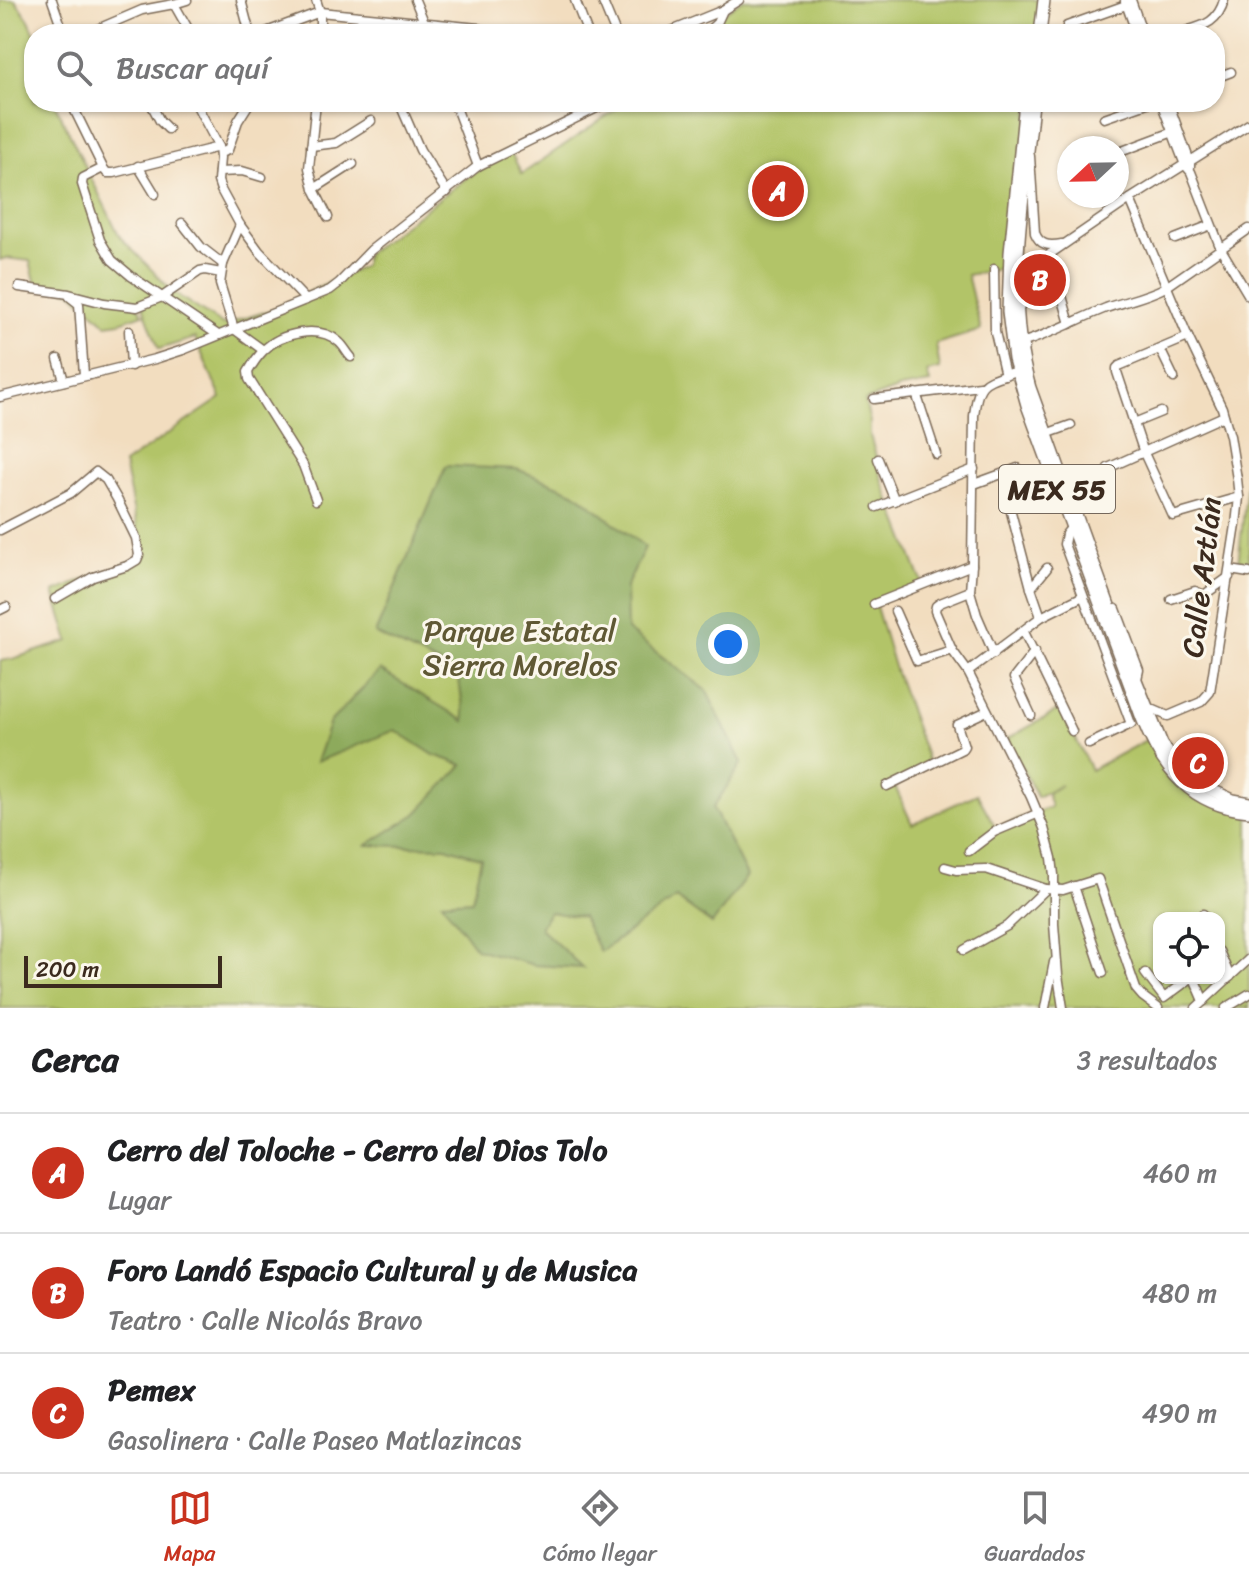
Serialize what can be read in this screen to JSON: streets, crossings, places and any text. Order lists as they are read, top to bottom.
{
  "streets": {
    "highway": ["MEX 55"],
    "street": ["Calle Aztlán"]
  },
  "parks": ["Parque Estatal Sierra Morelos"],
  "scale_bar": "200 m",
  "north": "left",
  "page": {
    "search": "Buscar aquí",
    "pins": ["A", "B", "C"],
    "scale": "200 m",
    "heading": ["Cerca", "3 resultados"],
    "list": [
      {
        "mark": "A",
        "name": "Cerro del Toloche - Cerro del Dios Tolo",
        "note": "Lugar",
        "value": "460 m"
      },
      {
        "mark": "B",
        "name": "Foro Landó Espacio Cultural y de Musica",
        "note": "Teatro · Calle Nicolás Bravo",
        "value": "480 m"
      },
      {
        "mark": "C",
        "name": "Pemex",
        "note": "Gasolinera · Calle Paseo Matlazincas",
        "value": "490 m"
      }
    ],
    "nav": ["Mapa", "Cómo llegar", "Guardados"]
  }
}
